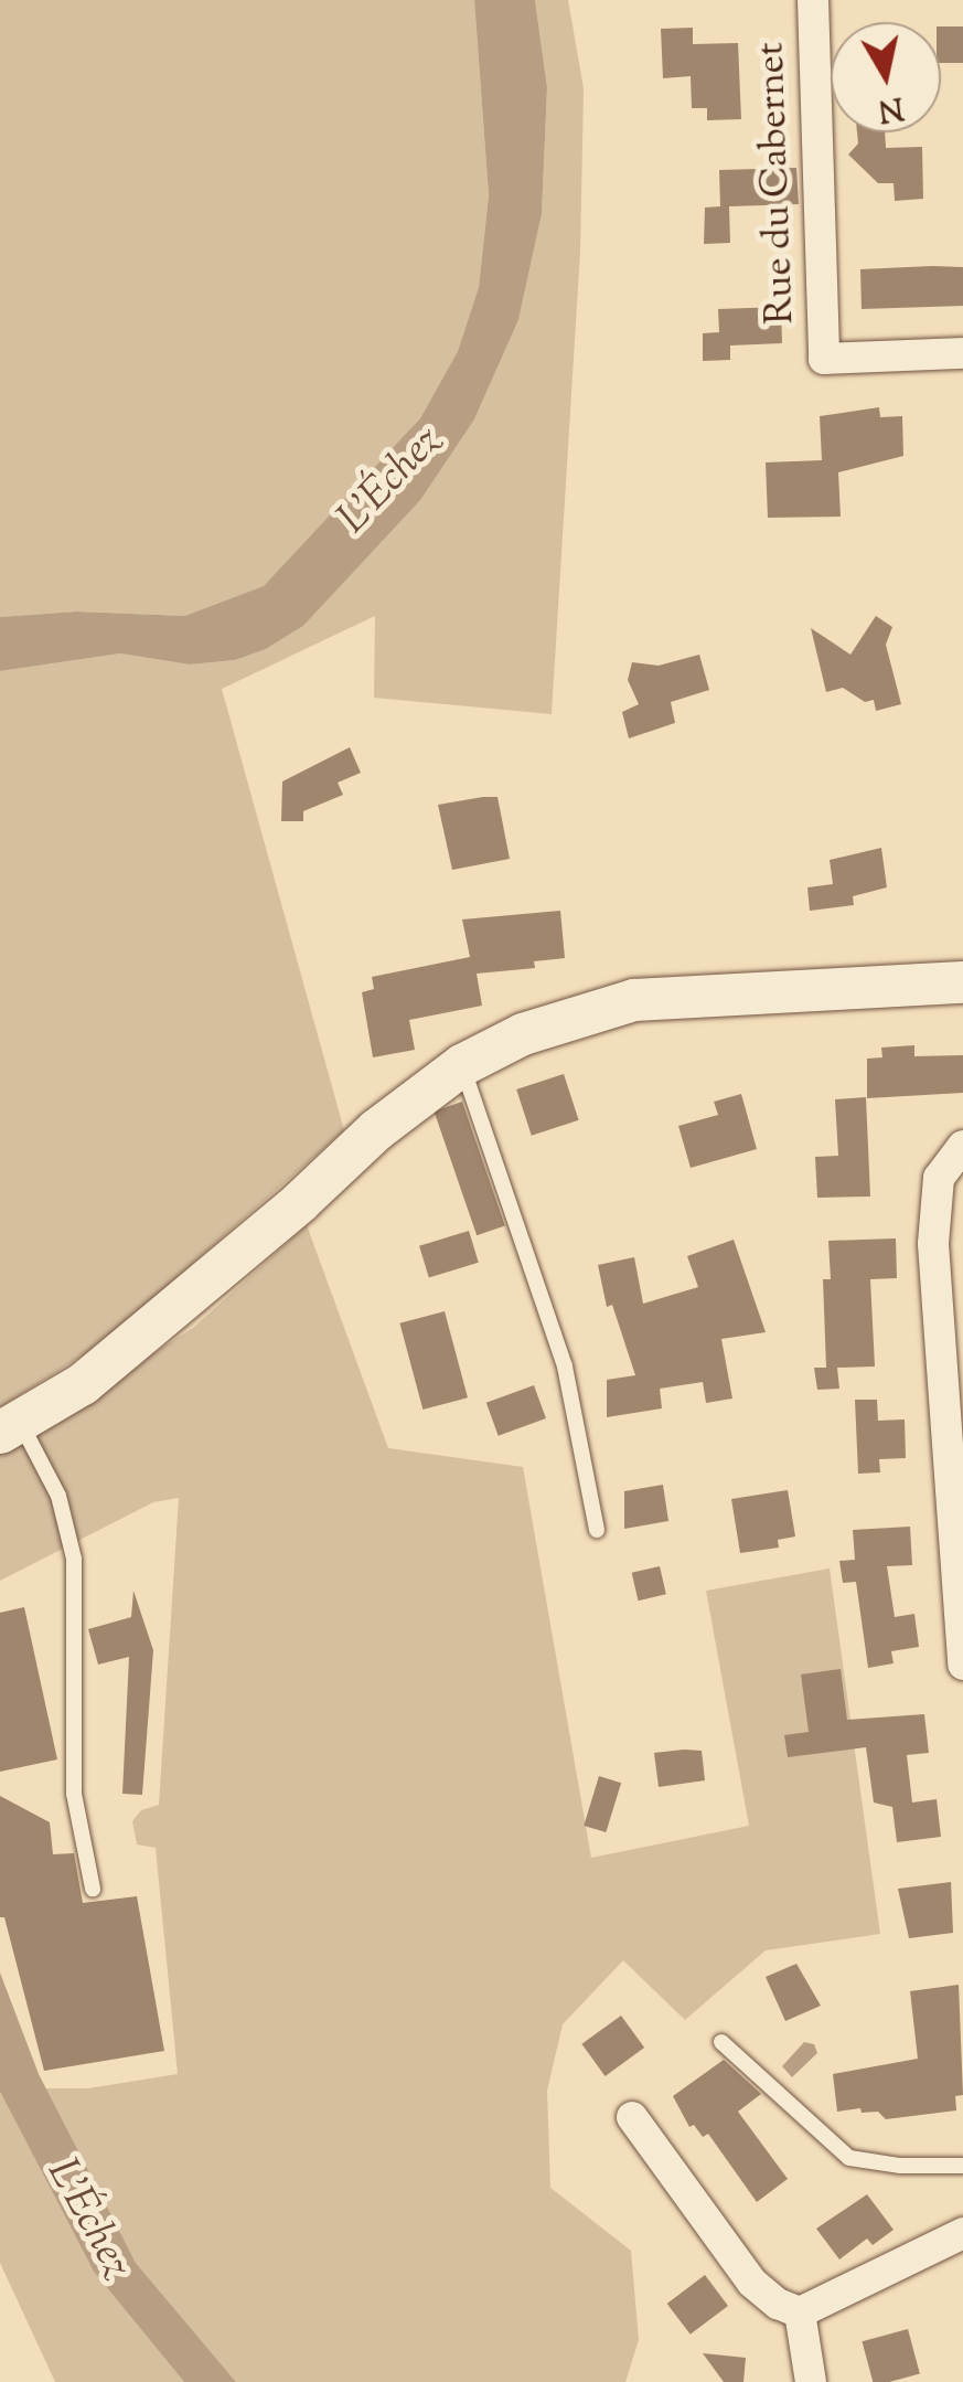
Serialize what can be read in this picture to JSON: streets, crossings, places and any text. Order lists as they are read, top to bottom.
{
  "streets": {
    "street": ["Rue du Cabernet"]
  },
  "water": ["L'Échez"],
  "north": "bottom"
}
